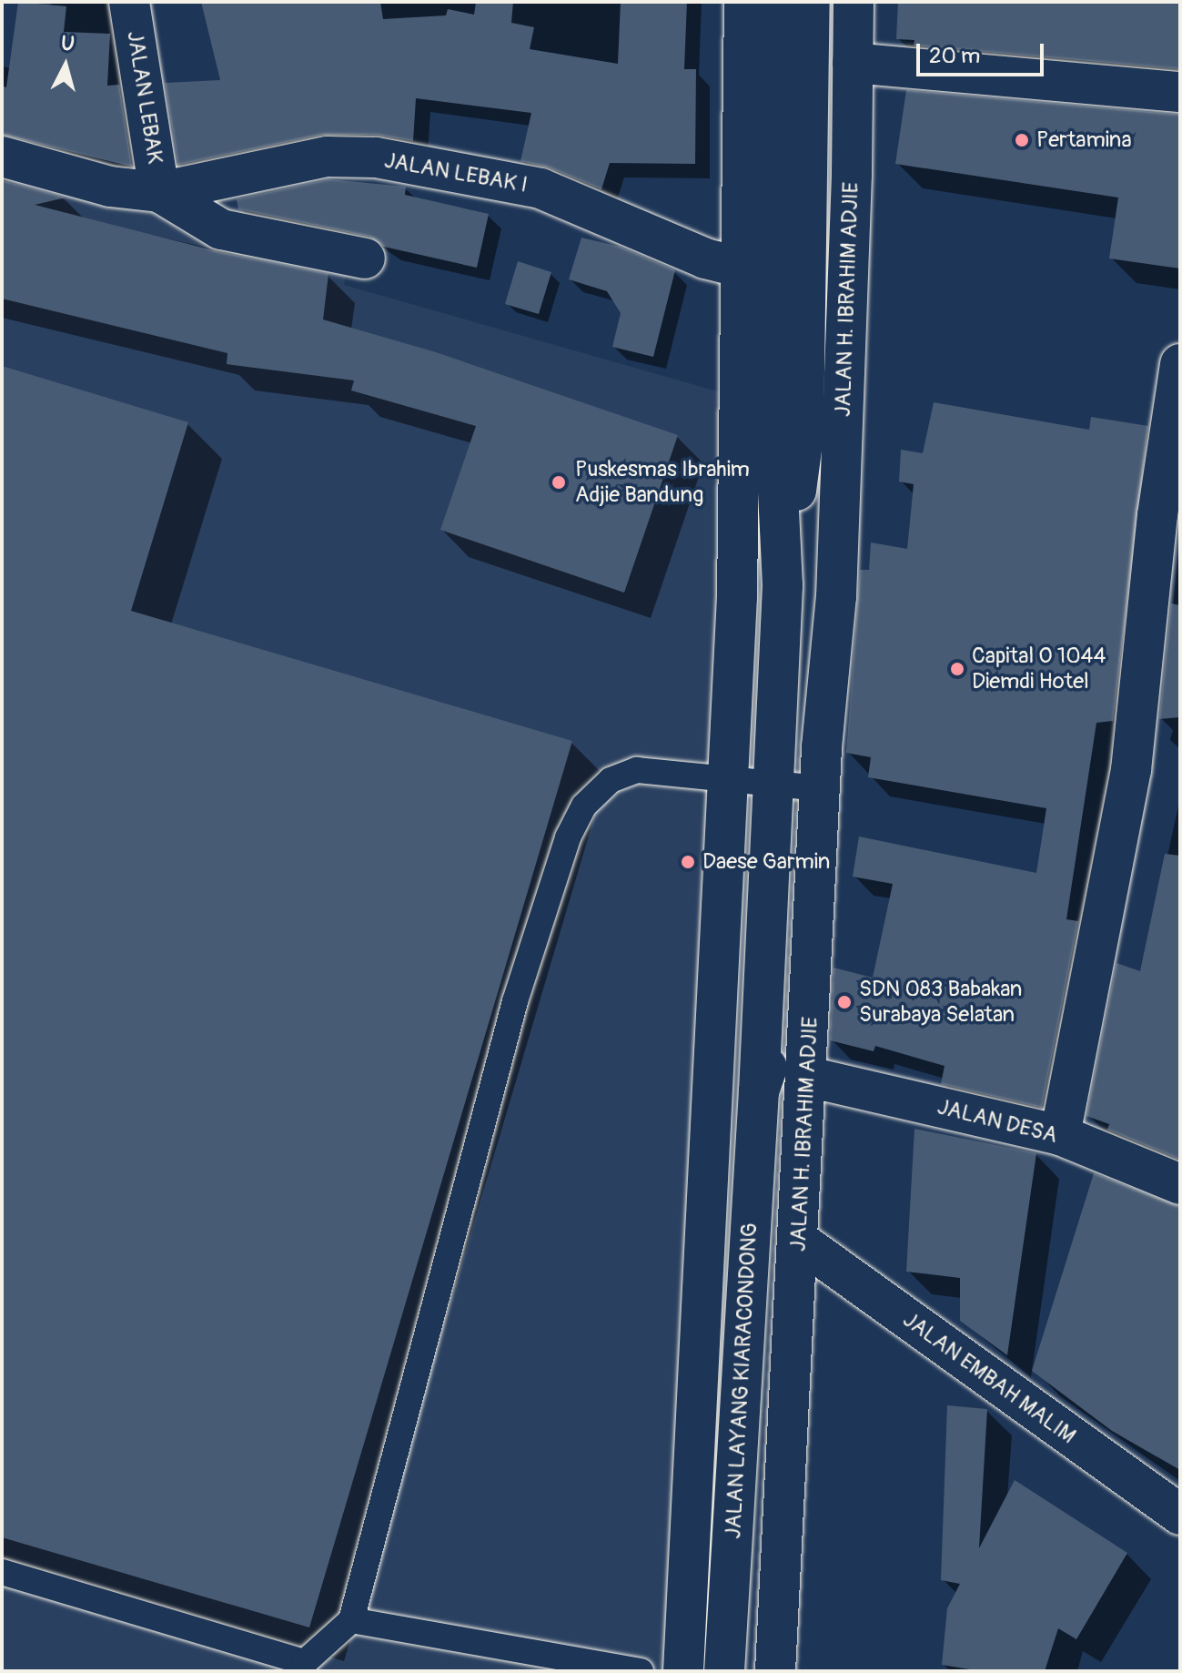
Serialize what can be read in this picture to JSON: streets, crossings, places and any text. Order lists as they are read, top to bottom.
{
  "streets": {
    "main road": [
      "JALAN LEBAK",
      "JALAN LEBAK I",
      "JALAN H. IBRAHIM ADJIE",
      "JALAN DESA",
      "JALAN EMBAH MALIM",
      "JALAN LAYANG KIARACONDONG"
    ]
  },
  "crossings": [
    ["JALAN LEBAK", "JALAN LEBAK I"],
    ["JALAN LEBAK I", "JALAN H. IBRAHIM ADJIE"],
    ["JALAN H. IBRAHIM ADJIE", "JALAN DESA"],
    ["JALAN H. IBRAHIM ADJIE", "JALAN EMBAH MALIM"],
    ["JALAN H. IBRAHIM ADJIE", "JALAN LAYANG KIARACONDONG"]
  ],
  "places": [
    "Pertamina",
    "Puskesmas Ibrahim Adjie Bandung",
    "Capital O 1044 Diemdi Hotel",
    "Daese Garmin",
    "SDN 083 Babakan Surabaya Selatan"
  ],
  "scale_bar": "20 m",
  "north": "top"
}
